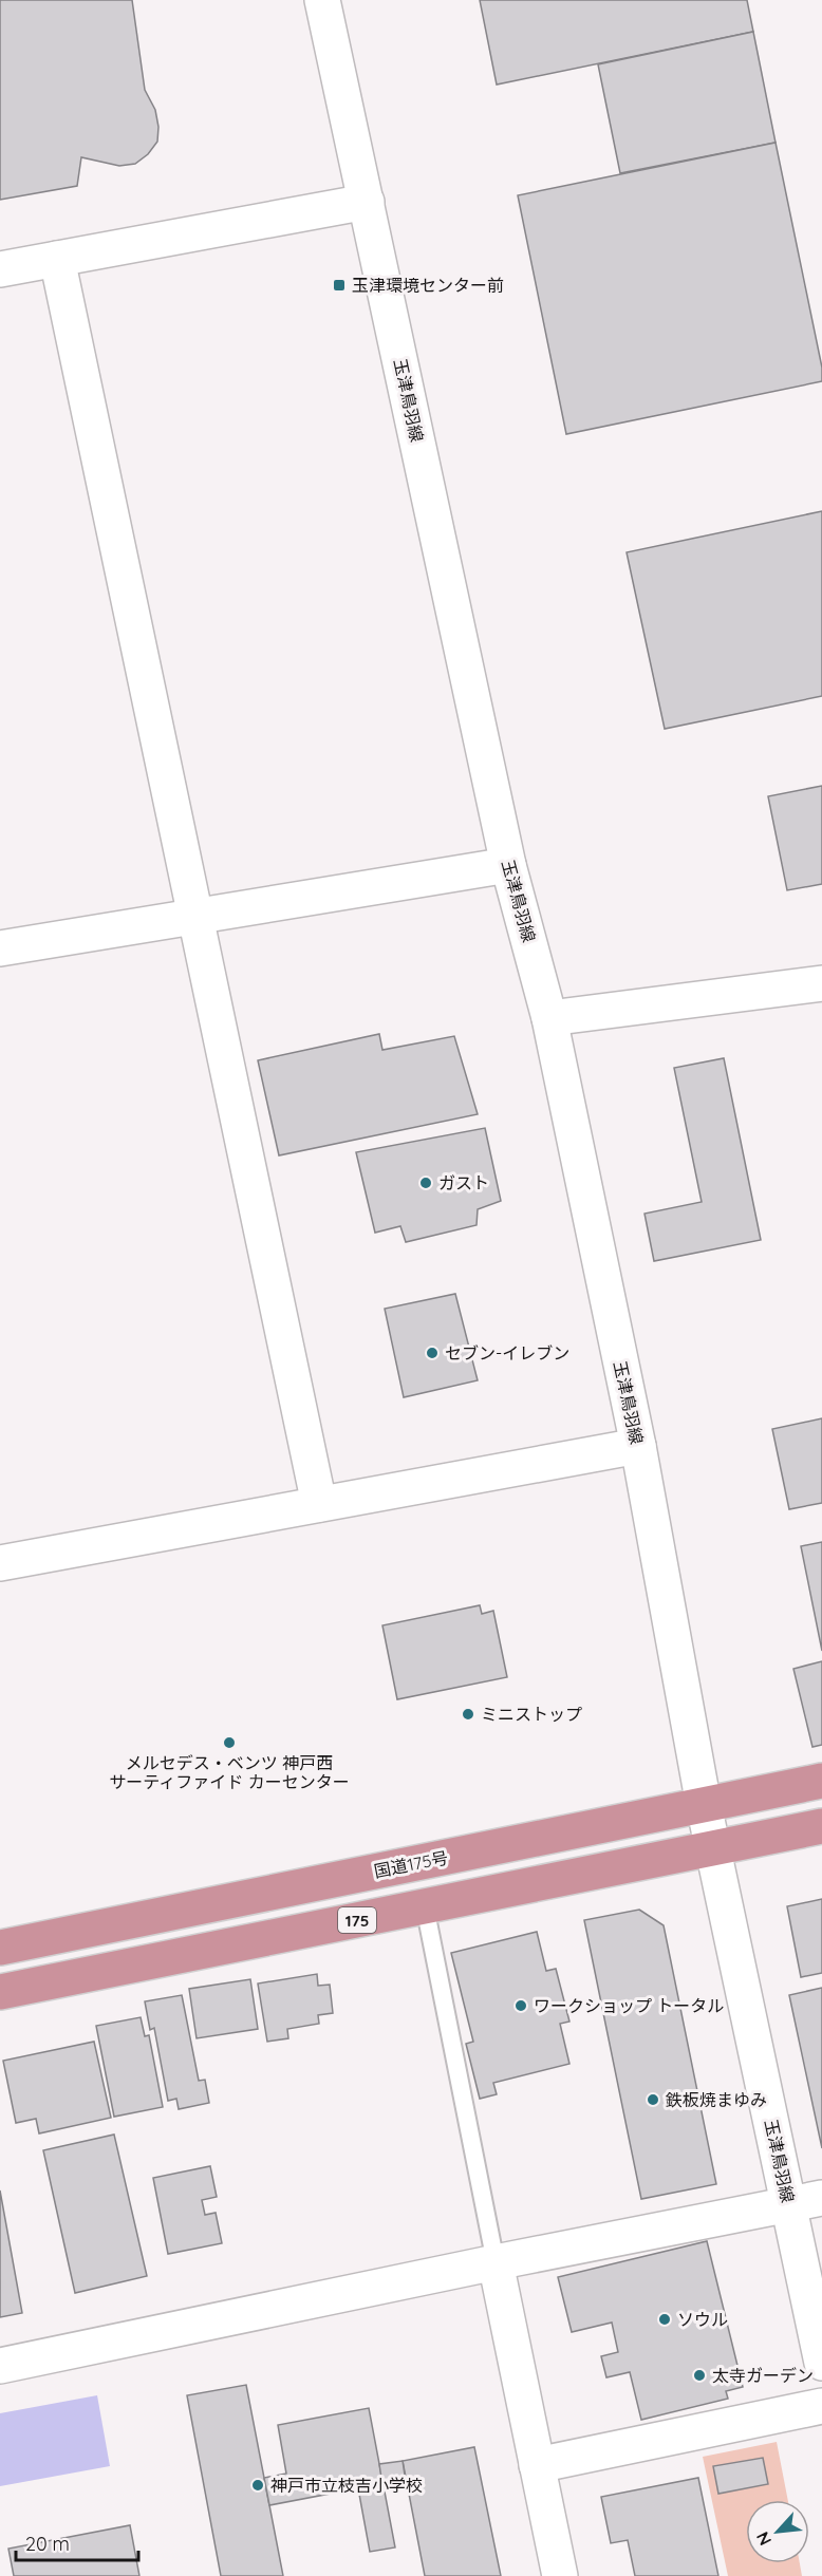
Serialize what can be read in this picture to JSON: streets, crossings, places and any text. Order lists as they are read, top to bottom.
{
  "streets": {
    "highway": ["国道175号", "175"],
    "street": ["玉津鳥羽線"]
  },
  "crossings": [
    ["玉津鳥羽線", "国道175号"],
    ["玉津鳥羽線", "175"]
  ],
  "places": {
    "transit": ["玉津環境センター前"],
    "other": [
      "ガスト",
      "セブン-イレブン",
      "ミニストップ",
      "メルセデス・ベンツ 神戸西 サーティファイド カーセンター",
      "ワークショップ トータル",
      "鉄板焼まゆみ",
      "ソウル",
      "太寺ガーデン",
      "神戸市立枝吉小学校"
    ]
  },
  "scale_bar": "20 m",
  "north": "bottom left"
}
